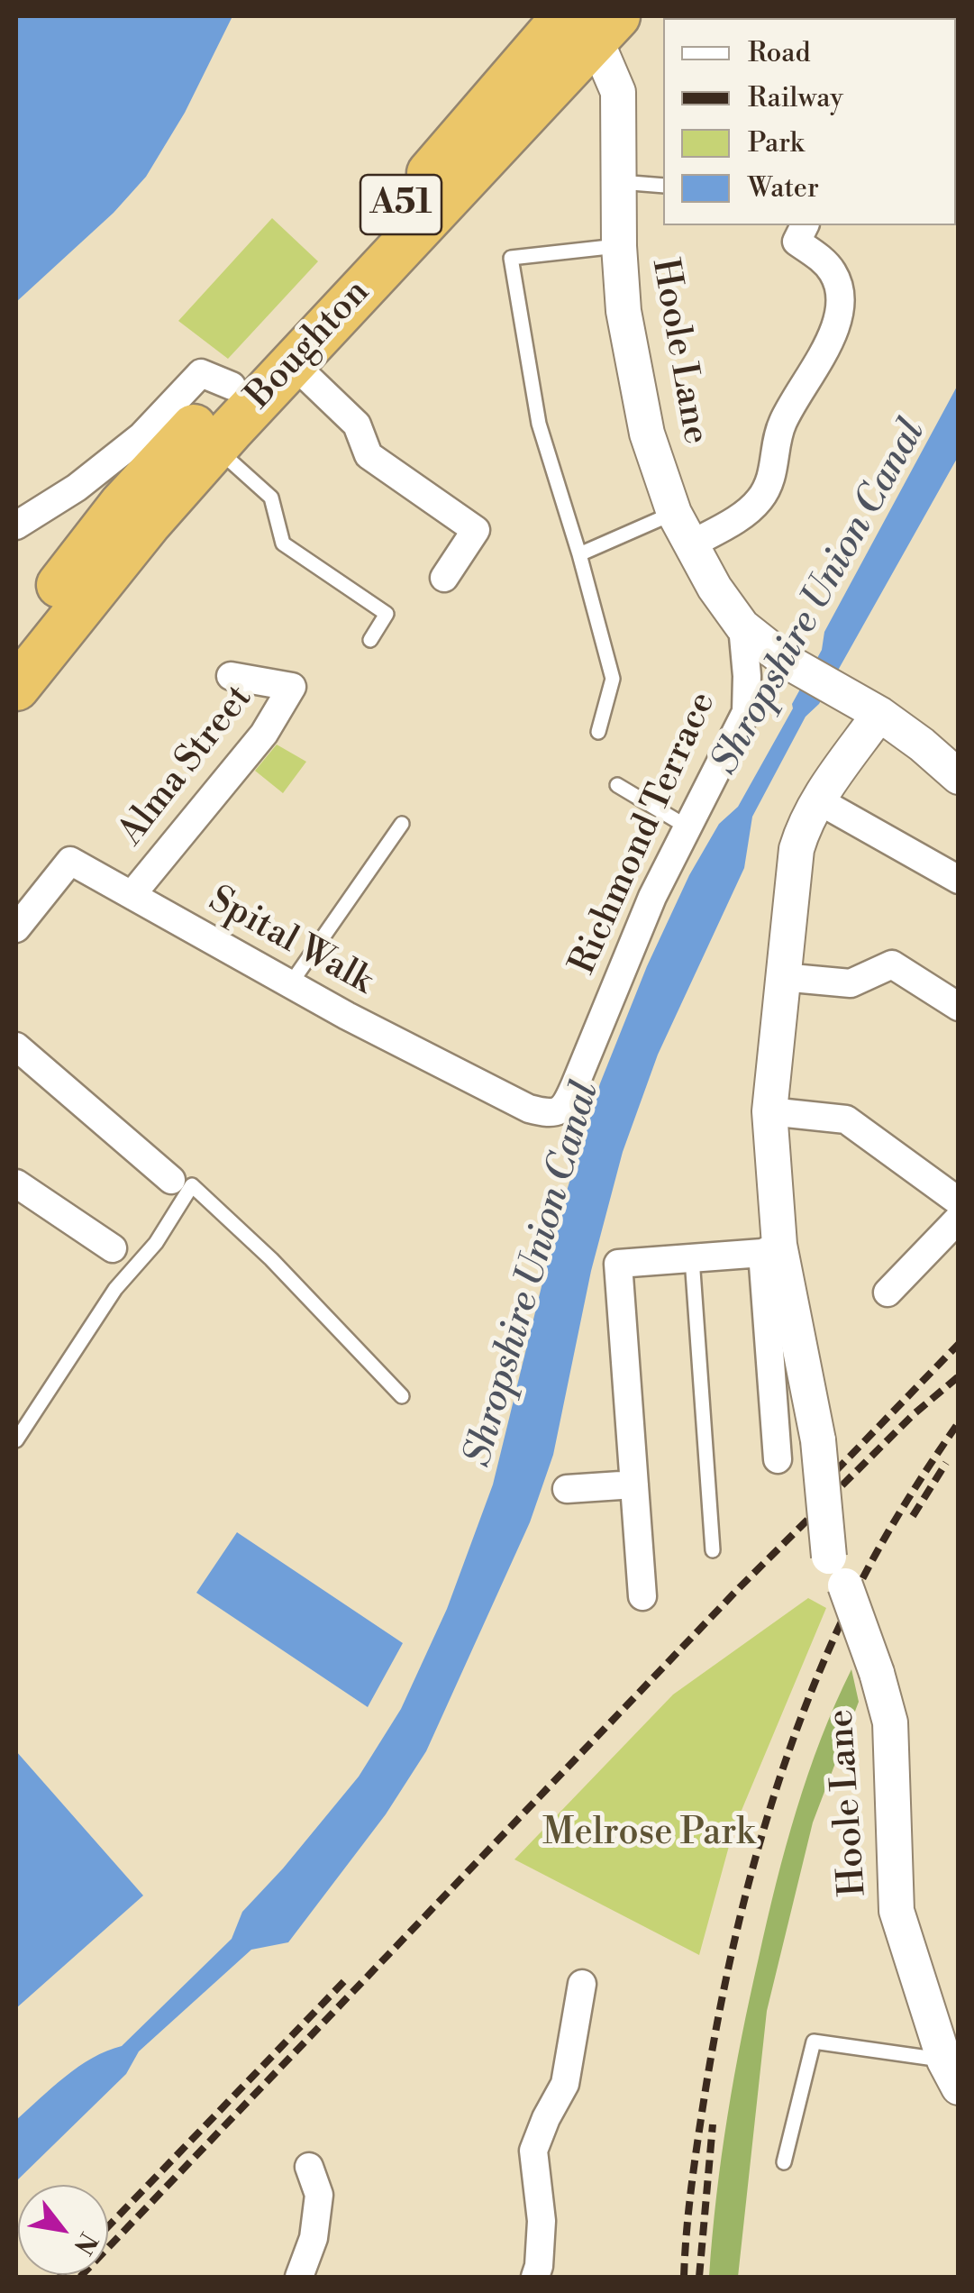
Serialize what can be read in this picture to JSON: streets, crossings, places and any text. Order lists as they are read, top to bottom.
{
  "streets": {
    "highway": ["A51", "Boughton"],
    "street": [
      "Hoole Lane",
      "Alma Street",
      "Richmond Terrace",
      "Spital Walk"
    ]
  },
  "crossings": [
    ["Boughton", "Hoole Lane"],
    ["Hoole Lane", "Richmond Terrace"],
    ["Alma Street", "Spital Walk"],
    ["Richmond Terrace", "Spital Walk"]
  ],
  "water": ["Shropshire Union Canal"],
  "parks": ["Melrose Park"],
  "legend": [
    "Road",
    "Railway",
    "Park",
    "Water"
  ],
  "north": "bottom right"
}
